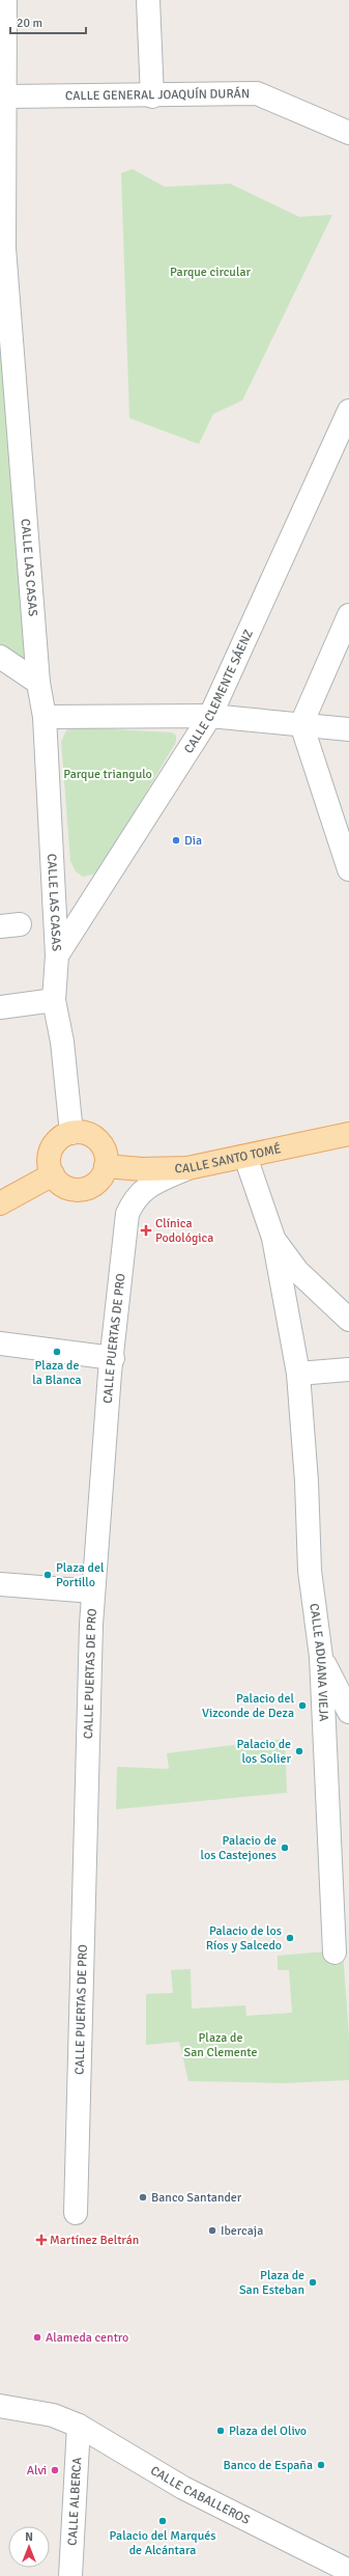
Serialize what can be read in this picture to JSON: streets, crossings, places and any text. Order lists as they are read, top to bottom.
{
  "streets": {
    "main road": ["CALLE SANTO TOMÉ"],
    "street": [
      "CALLE GENERAL JOAQUÍN DURÁN",
      "CALLE LAS CASAS",
      "CALLE CLEMENTE SÁENZ",
      "CALLE PUERTAS DE PRO",
      "CALLE ADUANA VIEJA",
      "CALLE CABALLEROS",
      "CALLE ALBERCA"
    ]
  },
  "crossings": [
    ["CALLE GENERAL JOAQUÍN DURÁN", "CALLE LAS CASAS"],
    ["CALLE LAS CASAS", "CALLE CLEMENTE SÁENZ"],
    ["CALLE LAS CASAS", "CALLE SANTO TOMÉ"],
    ["CALLE SANTO TOMÉ", "CALLE PUERTAS DE PRO"],
    ["CALLE CABALLEROS", "CALLE ALBERCA"]
  ],
  "parks": ["Parque circular", "Parque triangulo", "Plaza de San Clemente"],
  "places": {
    "other": [
      "Dia",
      "Plaza de la Blanca",
      "Plaza del Portillo",
      "Palacio del Vizconde de Deza",
      "Palacio de los Solier",
      "Palacio de los Castejones",
      "Palacio de los Ríos y Salcedo",
      "Banco Santander",
      "Ibercaja",
      "Plaza de San Esteban",
      "Alameda centro",
      "Plaza del Olivo",
      "Banco de España",
      "Alvi",
      "Palacio del Marqués de Alcántara"
    ],
    "health": ["Clínica Podológica", "Martínez Beltrán"]
  },
  "scale_bar": "20 m",
  "north": "top"
}
